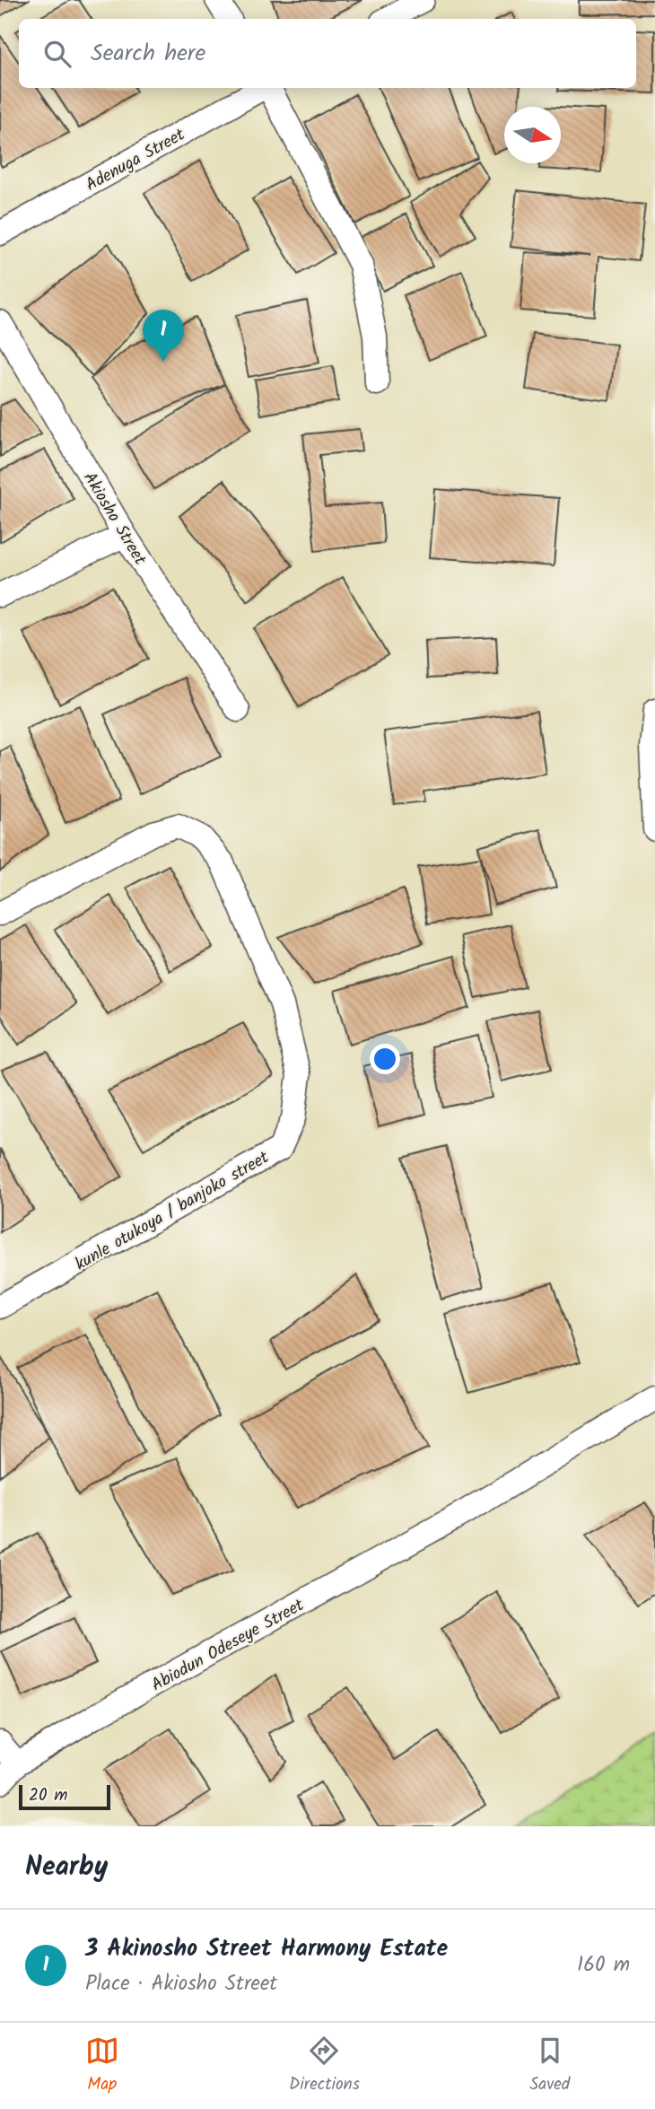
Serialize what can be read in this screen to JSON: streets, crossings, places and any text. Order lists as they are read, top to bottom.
{
  "streets": {
    "street": [
      "Adenuga Street",
      "Akiosho Street",
      "kunle otukoya / banjoko street",
      "Abiodun Odeseye Street"
    ]
  },
  "scale_bar": "20 m",
  "north": "right",
  "page": {
    "search": "Search here",
    "pins": "1",
    "scale": "20 m",
    "heading": "Nearby",
    "list": [
      {
        "mark": "1",
        "name": "3 Akinosho Street Harmony Estate",
        "note": "Place · Akiosho Street",
        "value": "160 m"
      }
    ],
    "nav": ["Map", "Directions", "Saved"]
  }
}
